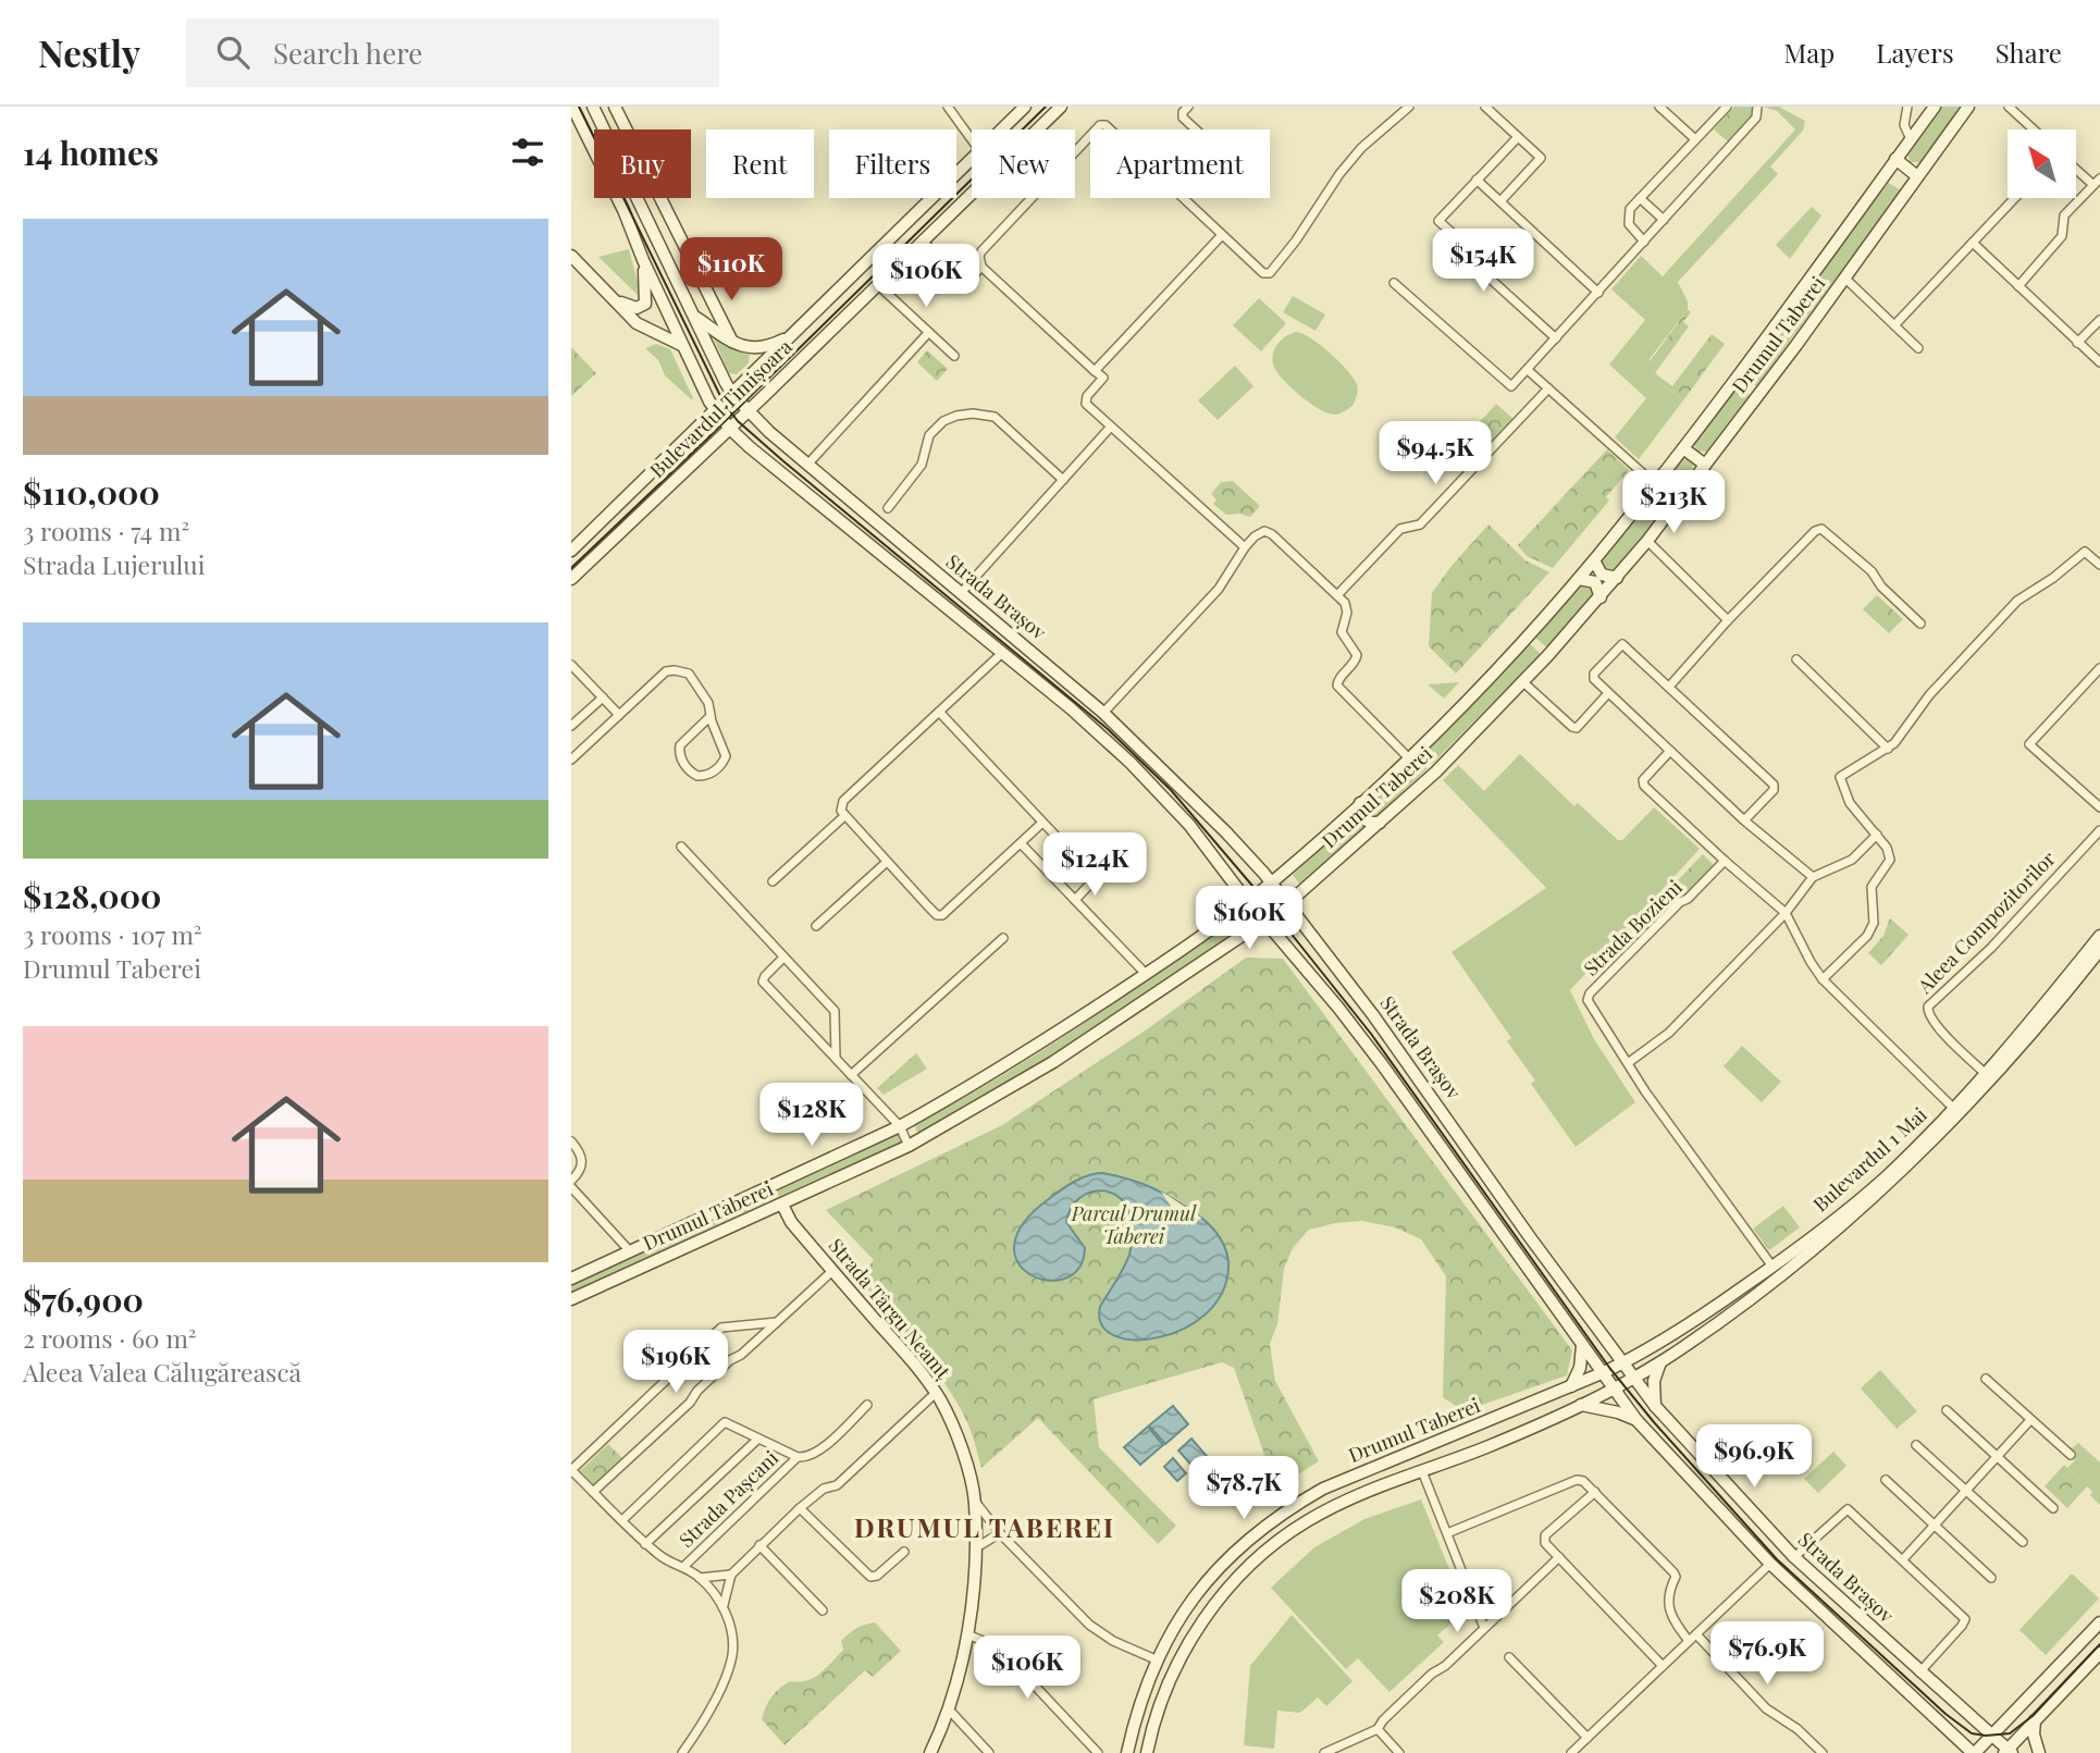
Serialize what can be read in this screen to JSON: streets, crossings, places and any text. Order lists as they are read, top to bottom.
{
  "streets": {
    "main road": [
      "Drumul Taberei",
      "Bulevardul Timișoara",
      "Strada Brașov",
      "Bulevardul 1 Mai",
      "Strada Târgu Neamț"
    ],
    "street": ["Aleea Compozitorilor", "Strada Bozieni", "Strada Pașcani"]
  },
  "crossings": [
    ["Drumul Taberei", "Strada Brașov"],
    ["Drumul Taberei", "Bulevardul 1 Mai"],
    ["Drumul Taberei", "Strada Târgu Neamț"],
    ["Bulevardul Timișoara", "Strada Brașov"],
    ["Strada Brașov", "Bulevardul 1 Mai"],
    ["Aleea Compozitorilor", "Bulevardul 1 Mai"],
    ["Strada Bozieni", "Bulevardul 1 Mai"]
  ],
  "districts": ["DRUMUL TABEREI"],
  "parks": ["Parcul Drumul Taberei"],
  "north": "top left",
  "page": {
    "header": "Nestly",
    "search": "Search here",
    "nav": ["Map", "Layers", "Share"],
    "heading": "14 homes",
    "chip": [
      "Buy",
      "Rent",
      "Filters",
      "New",
      "Apartment"
    ],
    "list": [
      {
        "name": "$110,000",
        "note": "3 rooms · 74 m² · Strada Lujerului"
      },
      {
        "name": "$128,000",
        "note": "3 rooms · 107 m² · Drumul Taberei"
      },
      {
        "name": "$76,900",
        "note": "2 rooms · 60 m² · Aleea Valea Călugărească"
      }
    ],
    "price": [
      "$154K",
      "$110K",
      "$106K",
      "$94.5K",
      "$213K",
      "$124K",
      "$160K",
      "$128K",
      "$196K",
      "$96.9K",
      "$78.7K",
      "$208K",
      "$76.9K",
      "$106K"
    ]
  }
}
